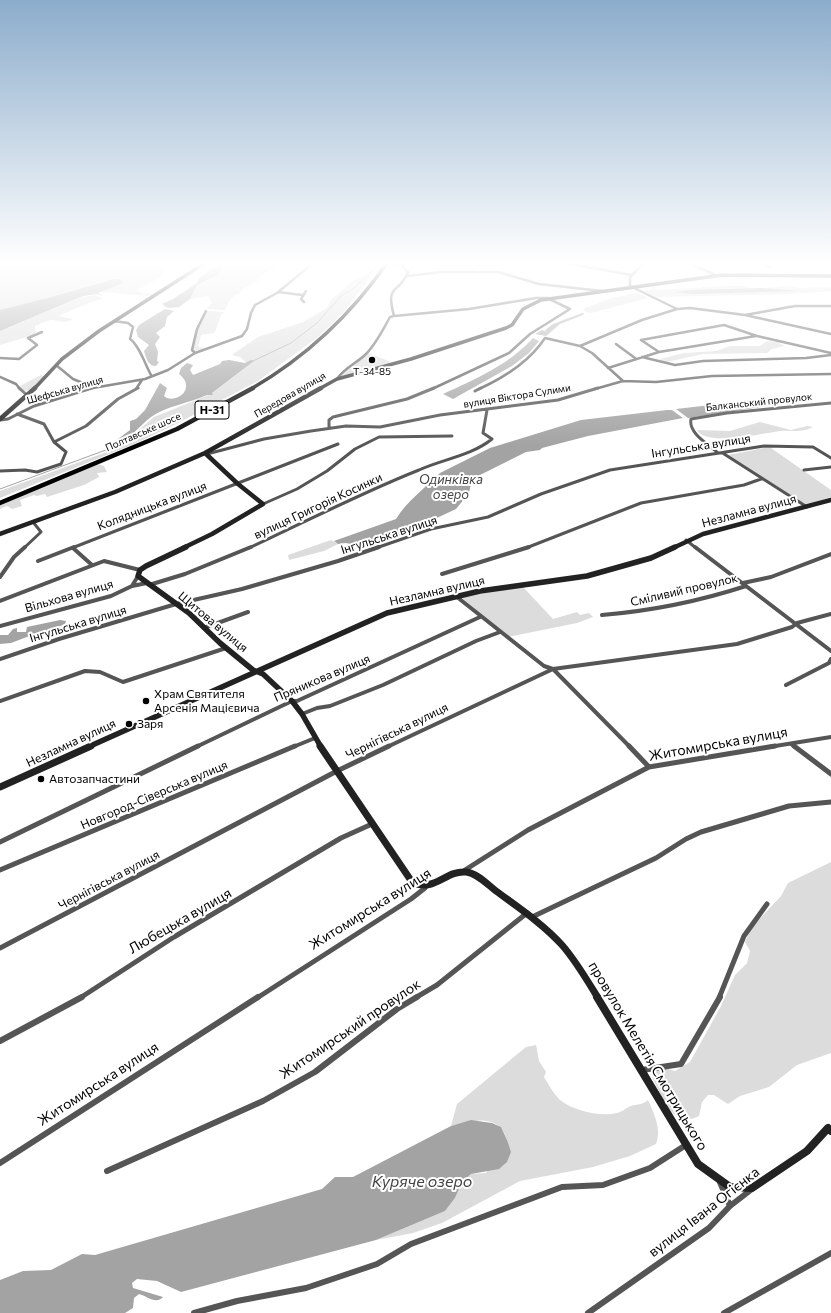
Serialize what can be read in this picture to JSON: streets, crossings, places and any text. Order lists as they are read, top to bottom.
{
  "streets": {
    "main road": ["Н-31", "Полтавське шосе"],
    "street": [
      "Шефська вулиця",
      "Передова вулиця",
      "вулиця Віктора Сулими",
      "Балканський провулок",
      "Інгульська вулиця",
      "Колядницька вулиця",
      "вулиця Григорія Косинки",
      "Незламна вулиця",
      "Сміливий провулок",
      "Вільхова вулиця",
      "Щитова вулиця",
      "Пряникова вулиця",
      "Чернігівська вулиця",
      "Житомирська вулиця",
      "Новгород-Сіверська вулиця",
      "Любецька вулиця",
      "Житомирський провулок",
      "провулок Мелетія Смотрицького",
      "вулиця Івана Огієнка"
    ]
  },
  "crossings": [
    ["Передова вулиця", "вулиця Віктора Сулими"],
    ["вулиця Віктора Сулими", "вулиця Григорія Косинки"],
    ["Балканський провулок", "Інгульська вулиця"],
    ["Інгульська вулиця", "Щитова вулиця"],
    ["вулиця Григорія Косинки", "Вільхова вулиця"],
    ["вулиця Григорія Косинки", "Щитова вулиця"],
    ["Незламна вулиця", "Щитова вулиця"],
    ["Вільхова вулиця", "Щитова вулиця"],
    ["Щитова вулиця", "Пряникова вулиця"],
    ["Щитова вулиця", "Чернігівська вулиця"],
    ["Щитова вулиця", "Житомирська вулиця"],
    ["Щитова вулиця", "Новгород-Сіверська вулиця"],
    ["Щитова вулиця", "Любецька вулиця"],
    ["Житомирська вулиця", "провулок Мелетія Смотрицького"],
    ["Житомирський провулок", "провулок Мелетія Смотрицького"],
    ["провулок Мелетія Смотрицького", "вулиця Івана Огієнка"]
  ],
  "water": ["Одинківка озеро", "Куряче озеро"],
  "places": [
    "Т-34-85",
    "Храм Святителя Арсенія Мацієвича",
    "Заря",
    "Автозапчастини"
  ]
}
